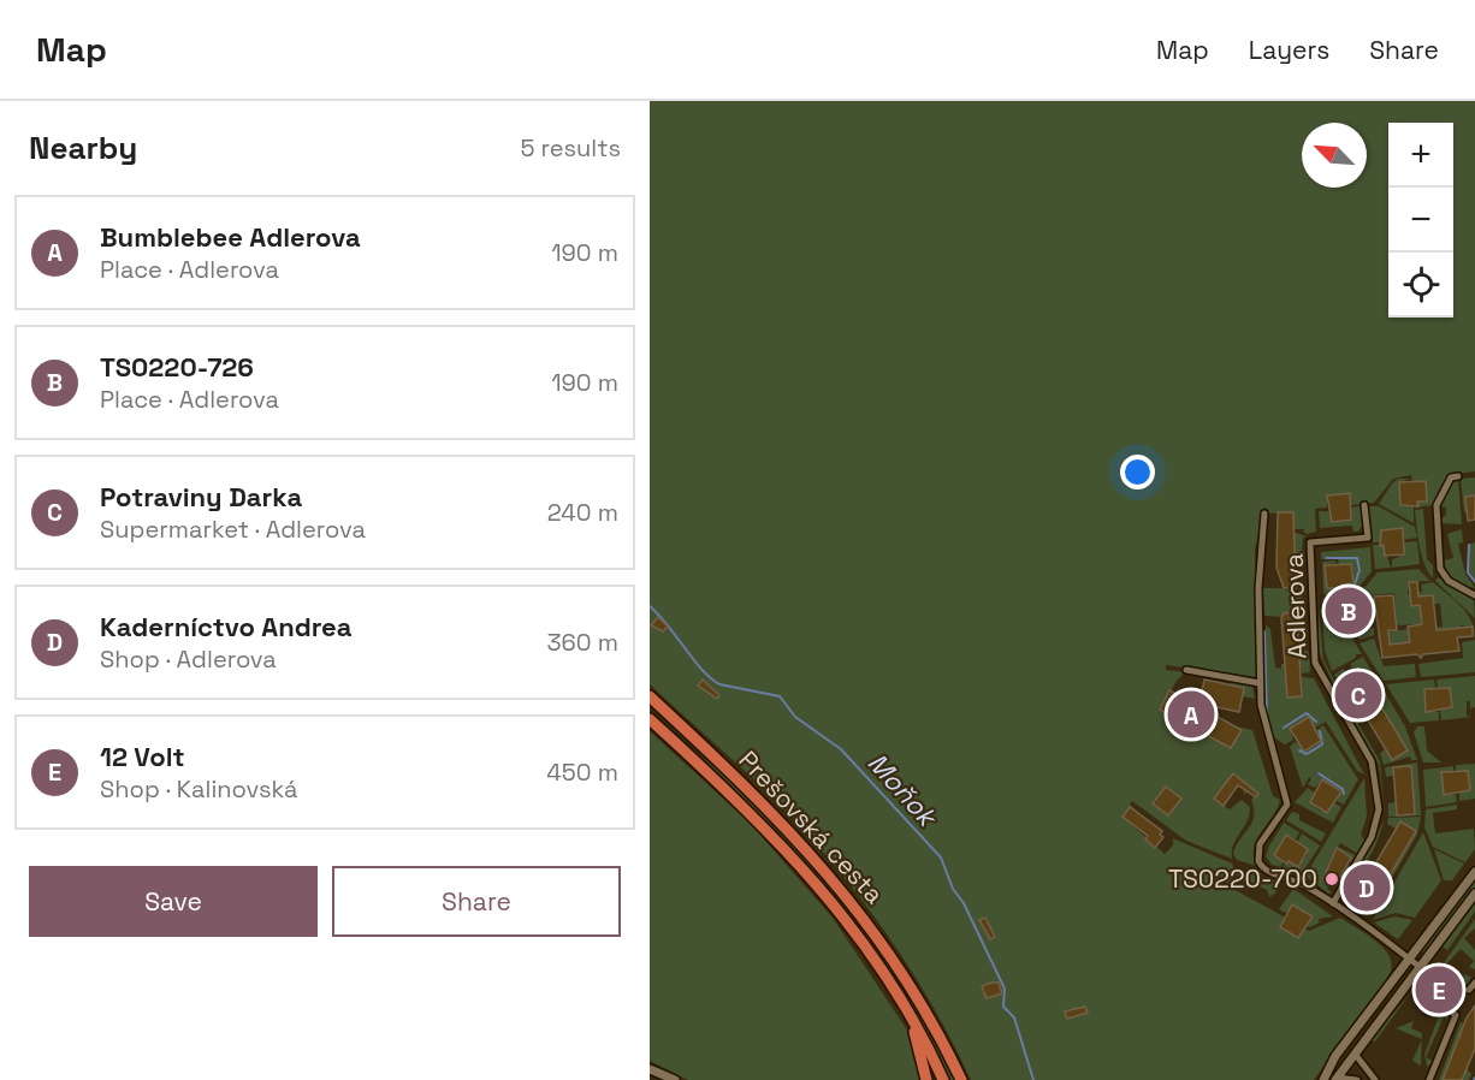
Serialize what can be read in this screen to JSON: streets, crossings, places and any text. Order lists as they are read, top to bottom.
{
  "streets": {
    "highway": ["Prešovská cesta"],
    "street": ["Adlerova"]
  },
  "water": ["Moňok"],
  "places": ["TS0220-700"],
  "north": "top left",
  "page": {
    "header": "Map",
    "nav": ["Map", "Layers", "Share"],
    "heading": ["Nearby", "5 results"],
    "map_buttons": ["+", "−"],
    "list": [
      {
        "mark": "A",
        "name": "Bumblebee Adlerova",
        "note": "Place · Adlerova",
        "value": "190 m"
      },
      {
        "mark": "B",
        "name": "TS0220-726",
        "note": "Place · Adlerova",
        "value": "190 m"
      },
      {
        "mark": "C",
        "name": "Potraviny Darka",
        "note": "Supermarket · Adlerova",
        "value": "240 m"
      },
      {
        "mark": "D",
        "name": "Kaderníctvo Andrea",
        "note": "Shop · Adlerova",
        "value": "360 m"
      },
      {
        "mark": "E",
        "name": "12 Volt",
        "note": "Shop · Kalinovská",
        "value": "450 m"
      }
    ],
    "pins": [
      "B",
      "C",
      "A",
      "D",
      "E"
    ],
    "buttons": ["Save", "Share"]
  }
}
